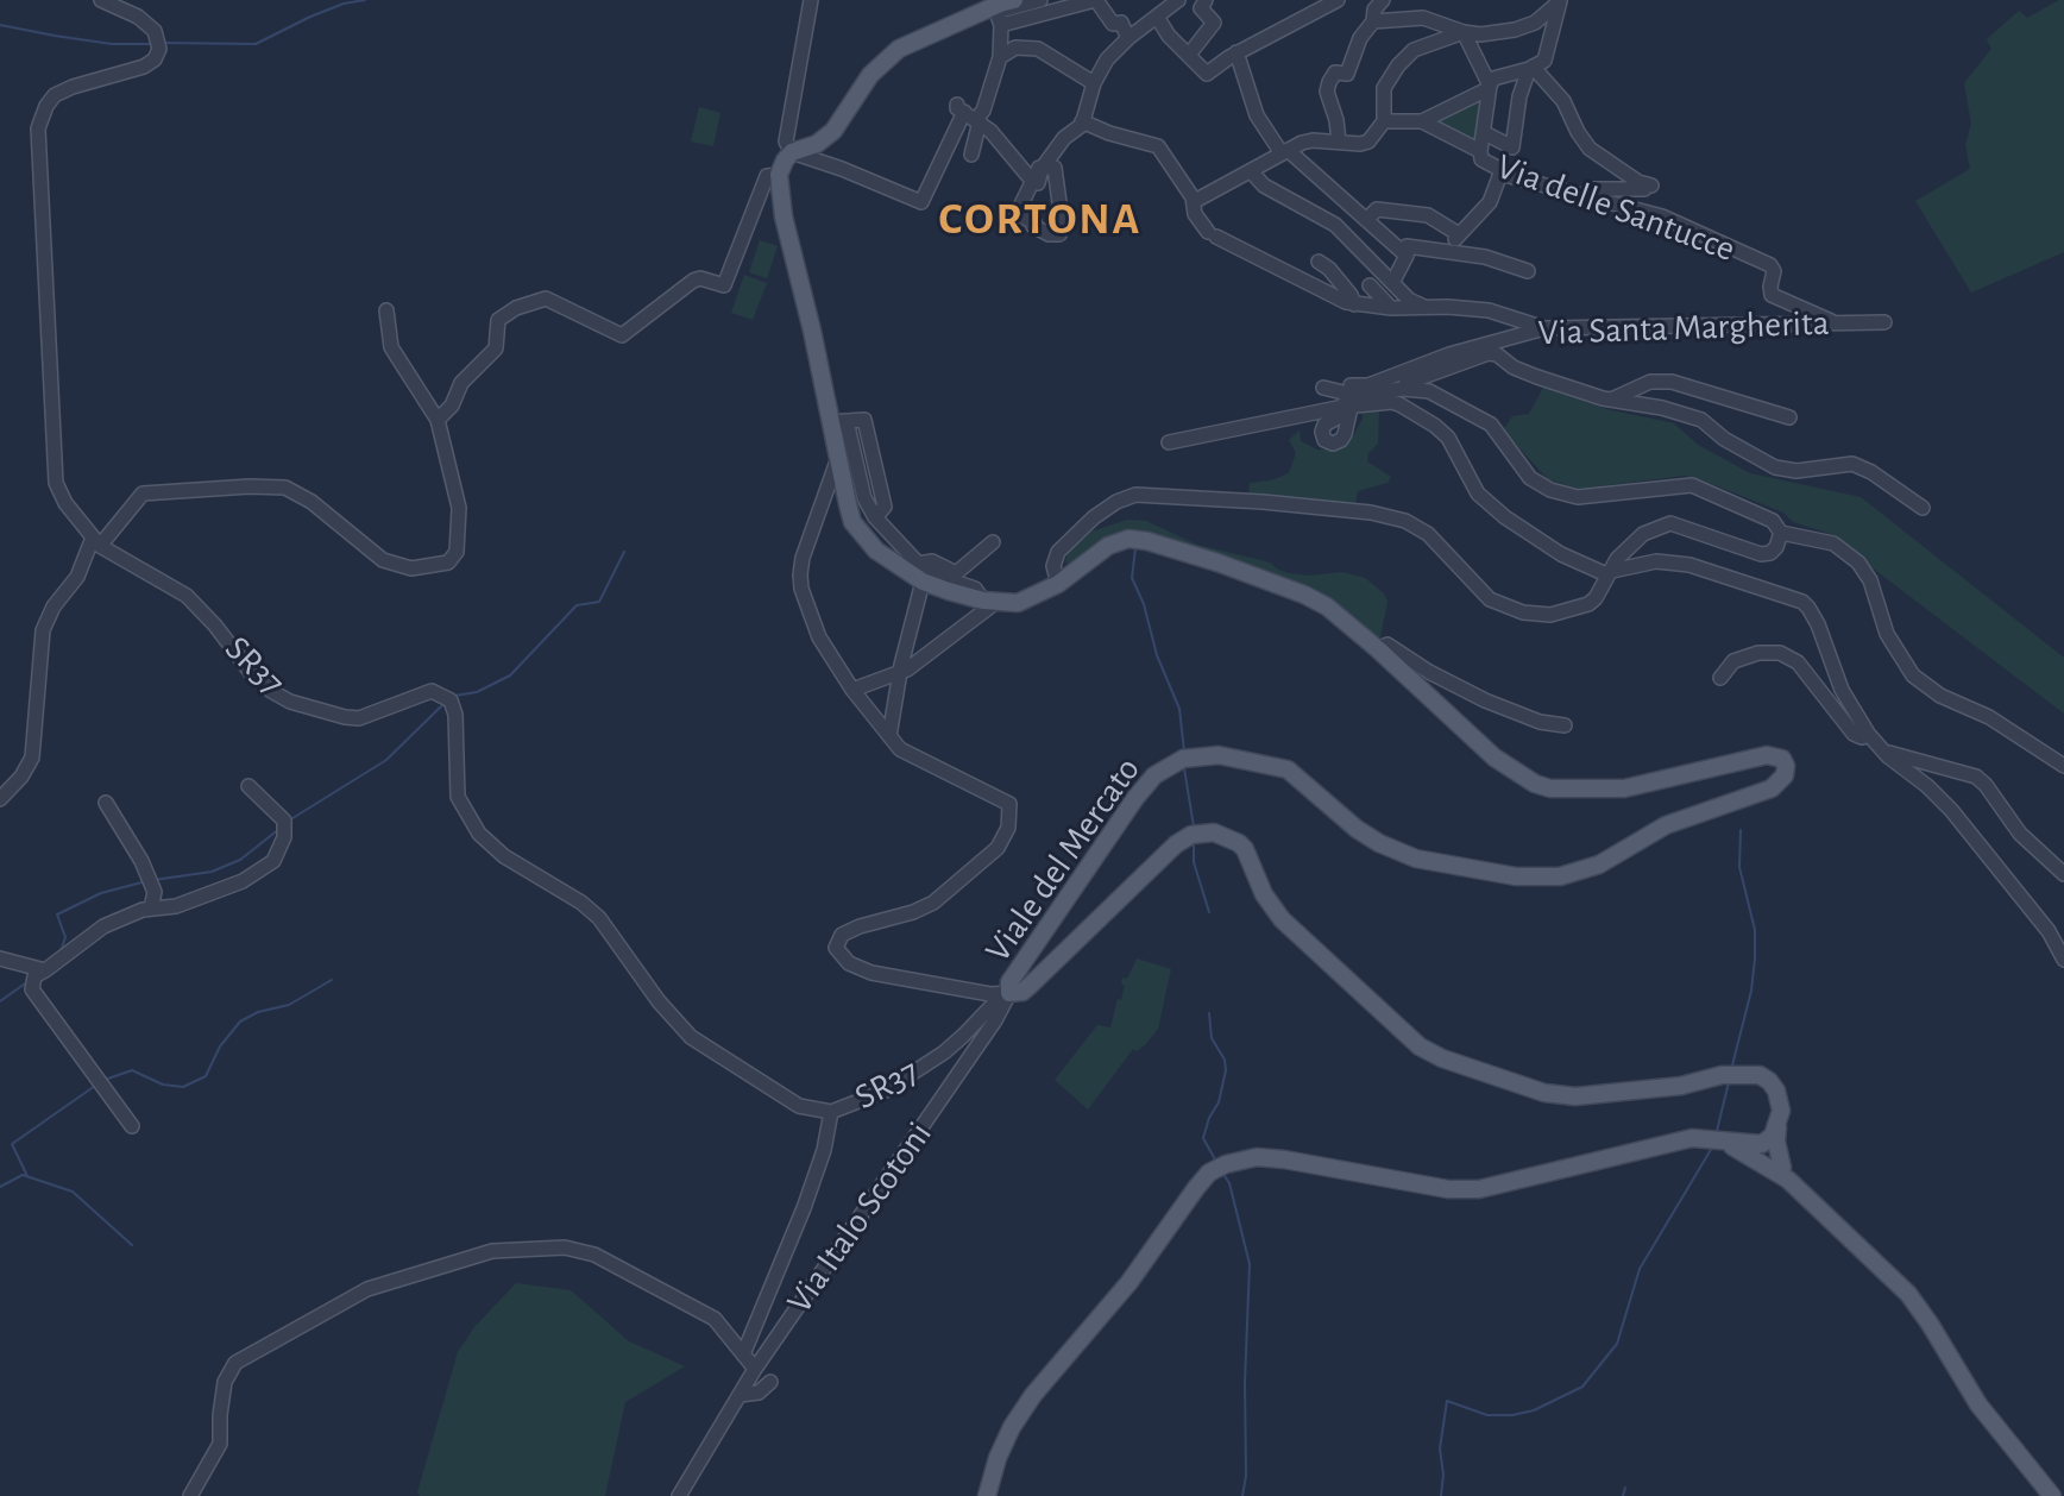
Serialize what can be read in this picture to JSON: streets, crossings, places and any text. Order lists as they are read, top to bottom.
{
  "streets": {
    "main road": ["Viale del Mercato"],
    "street": [
      "Via delle Santucce",
      "Via Santa Margherita",
      "SR37",
      "Via Italo Scotoni"
    ]
  },
  "crossings": [
    ["Via delle Santucce", "Via Santa Margherita"],
    ["SR37", "Viale del Mercato"],
    ["SR37", "Via Italo Scotoni"],
    ["Viale del Mercato", "Via Italo Scotoni"]
  ],
  "districts": ["CORTONA"]
}
